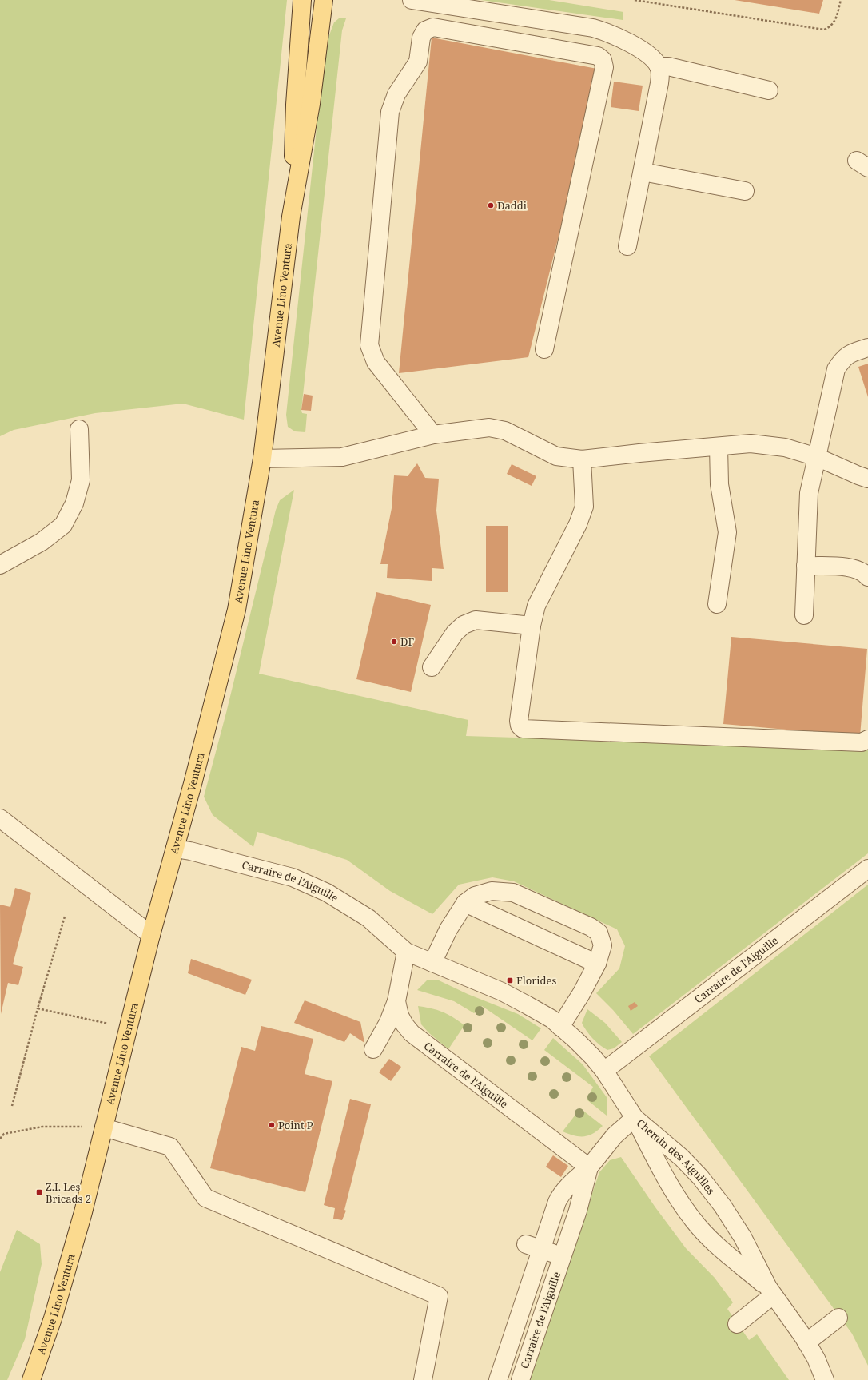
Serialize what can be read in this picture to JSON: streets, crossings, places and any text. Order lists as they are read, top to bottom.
{
  "streets": {
    "main road": ["Avenue Lino Ventura"],
    "street": ["Carraire de l'Aiguille", "Chemin des Aiguilles"]
  },
  "crossings": [
    ["Avenue Lino Ventura", "Carraire de l'Aiguille"],
    ["Carraire de l'Aiguille", "Chemin des Aiguilles"]
  ],
  "places": {
    "other": ["Daddi", "DF", "Point P"],
    "transit": ["Florides", "Z.I. Les Bricads 2"]
  }
}
